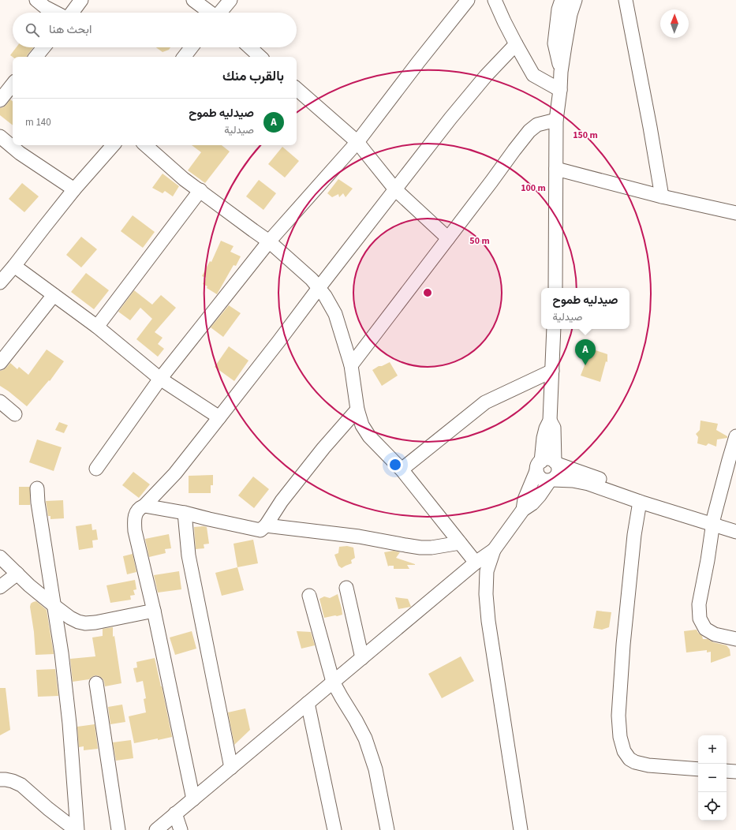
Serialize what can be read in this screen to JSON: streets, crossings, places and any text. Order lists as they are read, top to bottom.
{
  "north": "top",
  "page": {
    "search": "ابحث هنا",
    "heading": "بالقرب منك",
    "list": [
      {
        "mark": "A",
        "name": "صيدليه طموح",
        "note": "صيدلية",
        "value": "140 m"
      }
    ],
    "popup": ["صيدليه طموح", "صيدلية"],
    "pins": "A",
    "map_buttons": ["+", "−"]
  },
  "rings": ["150 m", "100 m", "50 m"]
}
